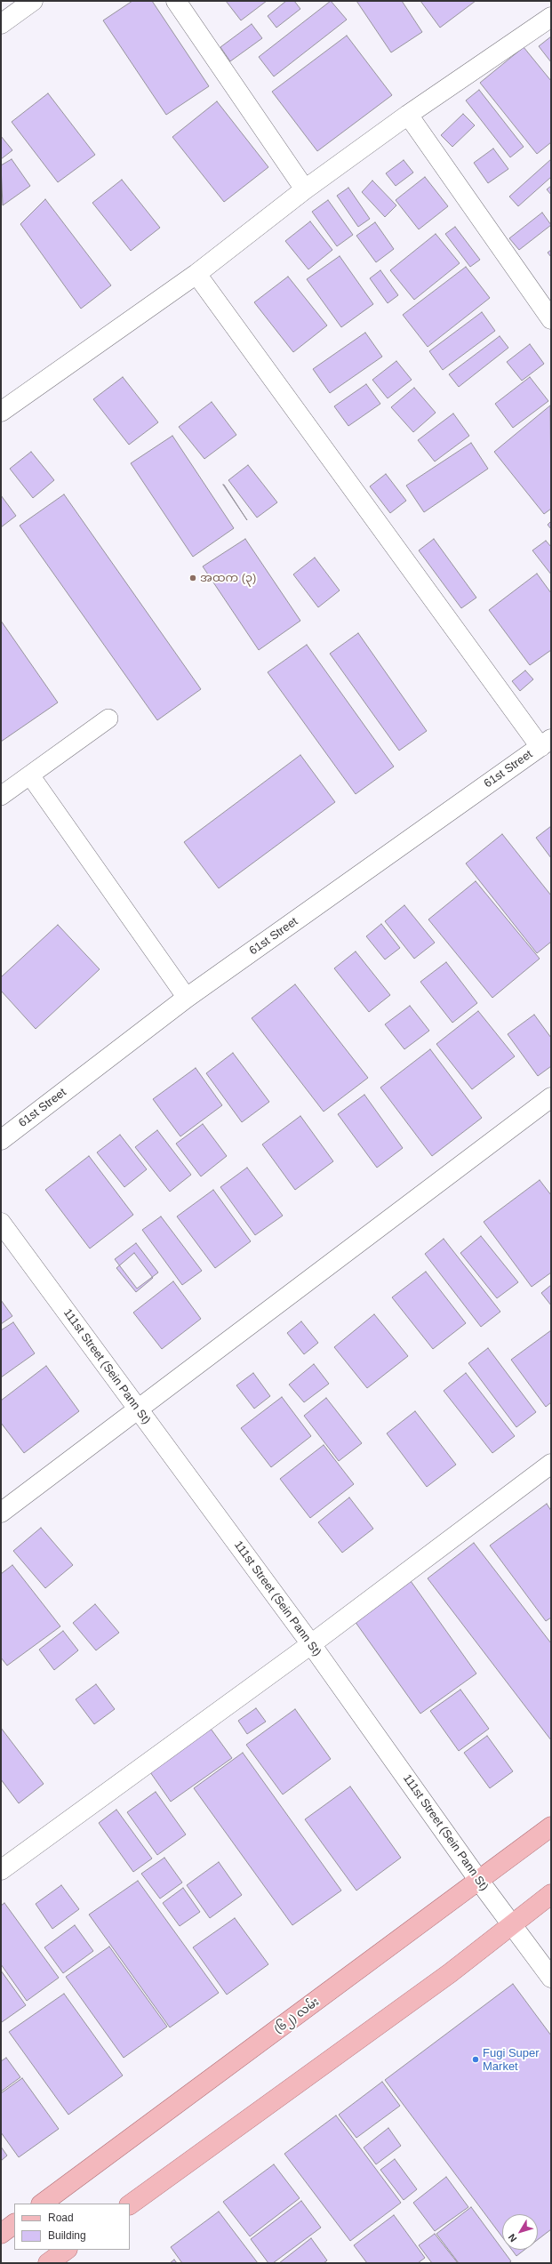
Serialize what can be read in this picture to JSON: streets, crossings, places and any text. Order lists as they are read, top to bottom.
{
  "streets": {
    "main road": ["(၆၂) လမ်း"],
    "street": ["61st Street", "111st Street (Sein Pann St)"]
  },
  "crossings": [
    ["111st Street (Sein Pann St)", "(၆၂) လမ်း"]
  ],
  "places": ["အထက (၃)", "Fugi Super Market"],
  "legend": ["Road", "Building"],
  "north": "bottom left"
}
